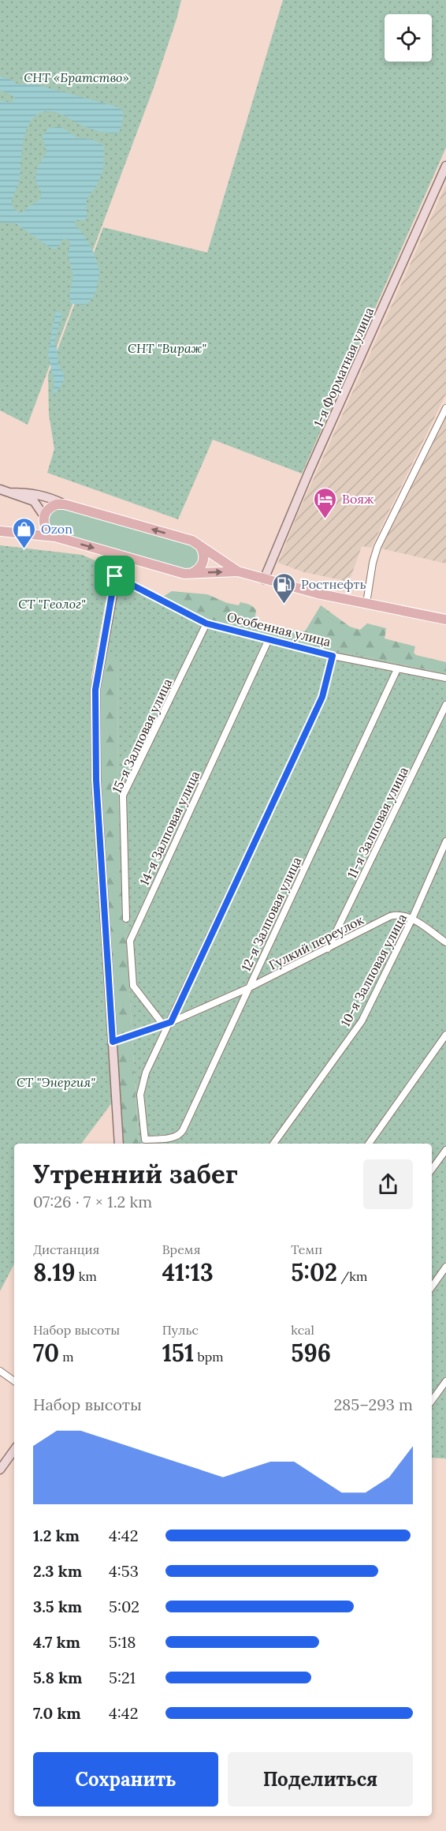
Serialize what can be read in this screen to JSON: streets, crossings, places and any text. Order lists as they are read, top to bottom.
{
  "streets": {
    "street": [
      "1-я Форматная улица",
      "Особенная улица",
      "15-я Залповая улица",
      "11-я Залповая улица",
      "14-я Залповая улица",
      "12-я Залповая улица",
      "Гулкий переулок",
      "10-я Залповая улица"
    ]
  },
  "crossings": [
    ["Особенная улица", "15-я Залповая улица"],
    ["Особенная улица", "14-я Залповая улица"],
    ["Особенная улица", "12-я Залповая улица"],
    ["11-я Залповая улица", "Гулкий переулок"],
    ["14-я Залповая улица", "Гулкий переулок"],
    ["12-я Залповая улица", "Гулкий переулок"],
    ["Гулкий переулок", "10-я Залповая улица"]
  ],
  "parks": [
    "СНТ «Братство»",
    "СНТ \"Вираж\"",
    "СТ \"Геолог\"",
    "СТ \"Энергия\""
  ],
  "places": {
    "hotel": ["Вояж"],
    "shop": ["Ozon"],
    "fuel station": ["Ростнефть"]
  },
  "page": {
    "heading": ["Утренний забег", "07:26 · 7 × 1.2 km"],
    "stats": [
      ["Дистанция", "8.19 km"],
      ["Время", "41:13"],
      ["Темп", "5:02 /km"],
      ["Набор высоты", "70 m"],
      ["Пульс", "151 bpm"],
      ["kcal", "596"]
    ],
    "chart": ["Набор высоты", "285–293 m"],
    "list": [
      {
        "name": "1.2 km",
        "note": "4:42"
      },
      {
        "name": "2.3 km",
        "note": "4:53"
      },
      {
        "name": "3.5 km",
        "note": "5:02"
      },
      {
        "name": "4.7 km",
        "note": "5:18"
      },
      {
        "name": "5.8 km",
        "note": "5:21"
      },
      {
        "name": "7.0 km",
        "note": "4:42"
      }
    ],
    "buttons": ["Сохранить", "Поделиться"]
  }
}
